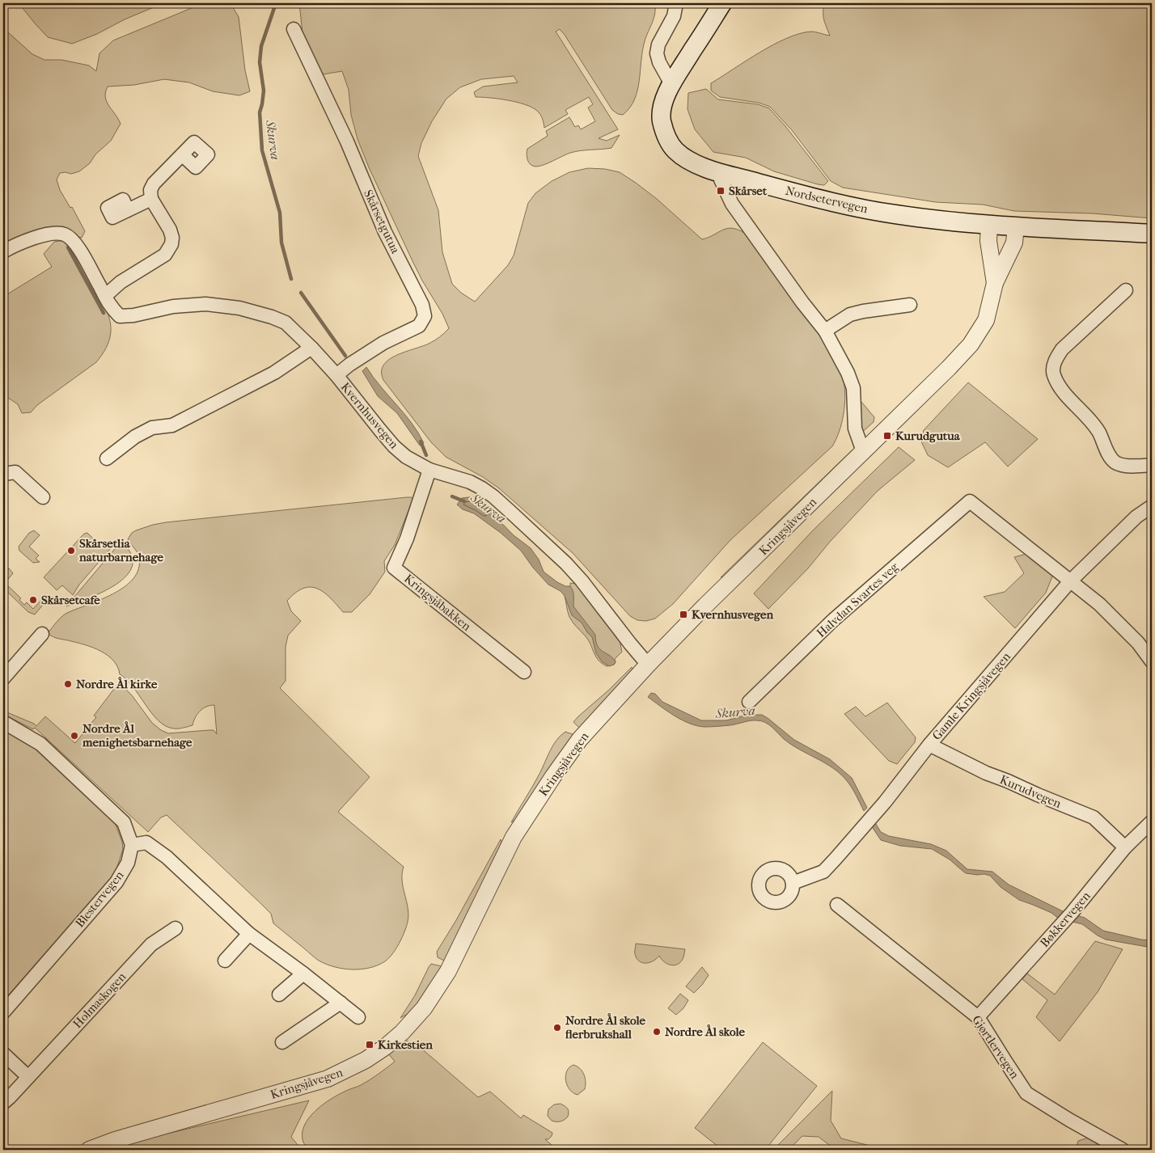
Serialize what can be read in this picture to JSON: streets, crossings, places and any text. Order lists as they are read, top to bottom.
{
  "streets": {
    "main road": ["Nordsetervegen"],
    "street": [
      "Skårsetgutua",
      "Kvernhusvegen",
      "Kringsjåvegen",
      "Halvdan Svartes veg",
      "Kringsjåbakken",
      "Gamle Kringsjåvegen",
      "Kurudvegen",
      "Blestervegen",
      "Bøkkervegen",
      "Holmaskogen",
      "Gjørtlervegen"
    ]
  },
  "crossings": [
    ["Nordsetervegen", "Kringsjåvegen"],
    ["Skårsetgutua", "Kvernhusvegen"],
    ["Kvernhusvegen", "Kringsjåvegen"],
    ["Kvernhusvegen", "Kringsjåbakken"],
    ["Halvdan Svartes veg", "Gamle Kringsjåvegen"],
    ["Gamle Kringsjåvegen", "Kurudvegen"],
    ["Kurudvegen", "Bøkkervegen"],
    ["Bøkkervegen", "Gjørtlervegen"]
  ],
  "water": ["Skurva"],
  "places": {
    "transit": [
      "Skårset",
      "Kurudgutua",
      "Kvernhusvegen",
      "Kirkestien"
    ],
    "other": [
      "Skårsetlia naturbarnehage",
      "Skårsetcafe",
      "Nordre Ål kirke",
      "Nordre Ål menighetsbarnehage",
      "Nordre Ål skole flerbrukshall",
      "Nordre Ål skole"
    ]
  }
}
